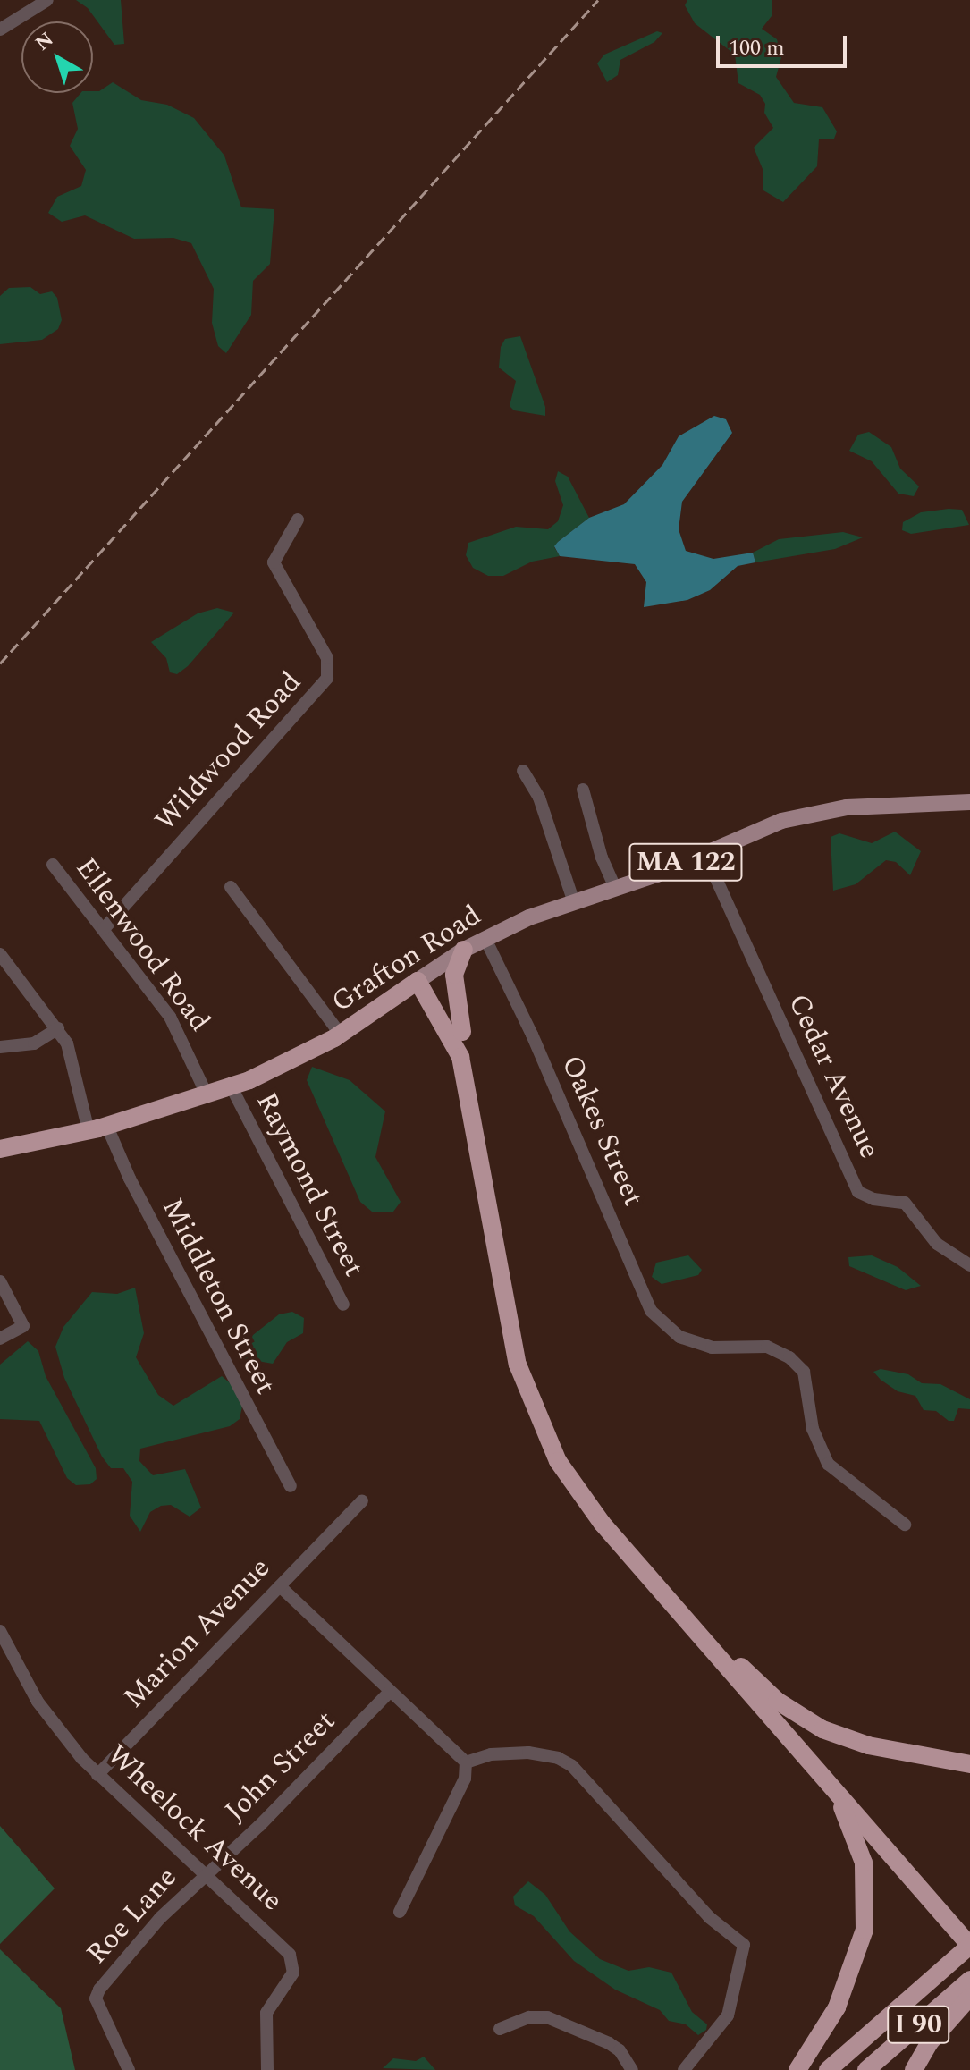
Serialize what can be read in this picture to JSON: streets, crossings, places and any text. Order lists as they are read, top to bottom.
{
  "streets": {
    "highway": ["MA 122", "Grafton Road", "I 90"],
    "street": [
      "Wildwood Road",
      "Ellenwood Road",
      "Cedar Avenue",
      "Oakes Street",
      "Raymond Street",
      "Middleton Street",
      "Marion Avenue",
      "John Street",
      "Wheelock Avenue",
      "Roe Lane"
    ]
  },
  "crossings": [
    ["Wildwood Road", "Ellenwood Road"],
    ["Ellenwood Road", "Grafton Road"],
    ["Grafton Road", "Cedar Avenue"],
    ["Grafton Road", "Oakes Street"],
    ["Grafton Road", "Raymond Street"],
    ["Grafton Road", "Middleton Street"],
    ["Marion Avenue", "Wheelock Avenue"],
    ["John Street", "Wheelock Avenue"],
    ["John Street", "Roe Lane"],
    ["Wheelock Avenue", "Roe Lane"]
  ],
  "scale_bar": "100 m",
  "north": "top left"
}
